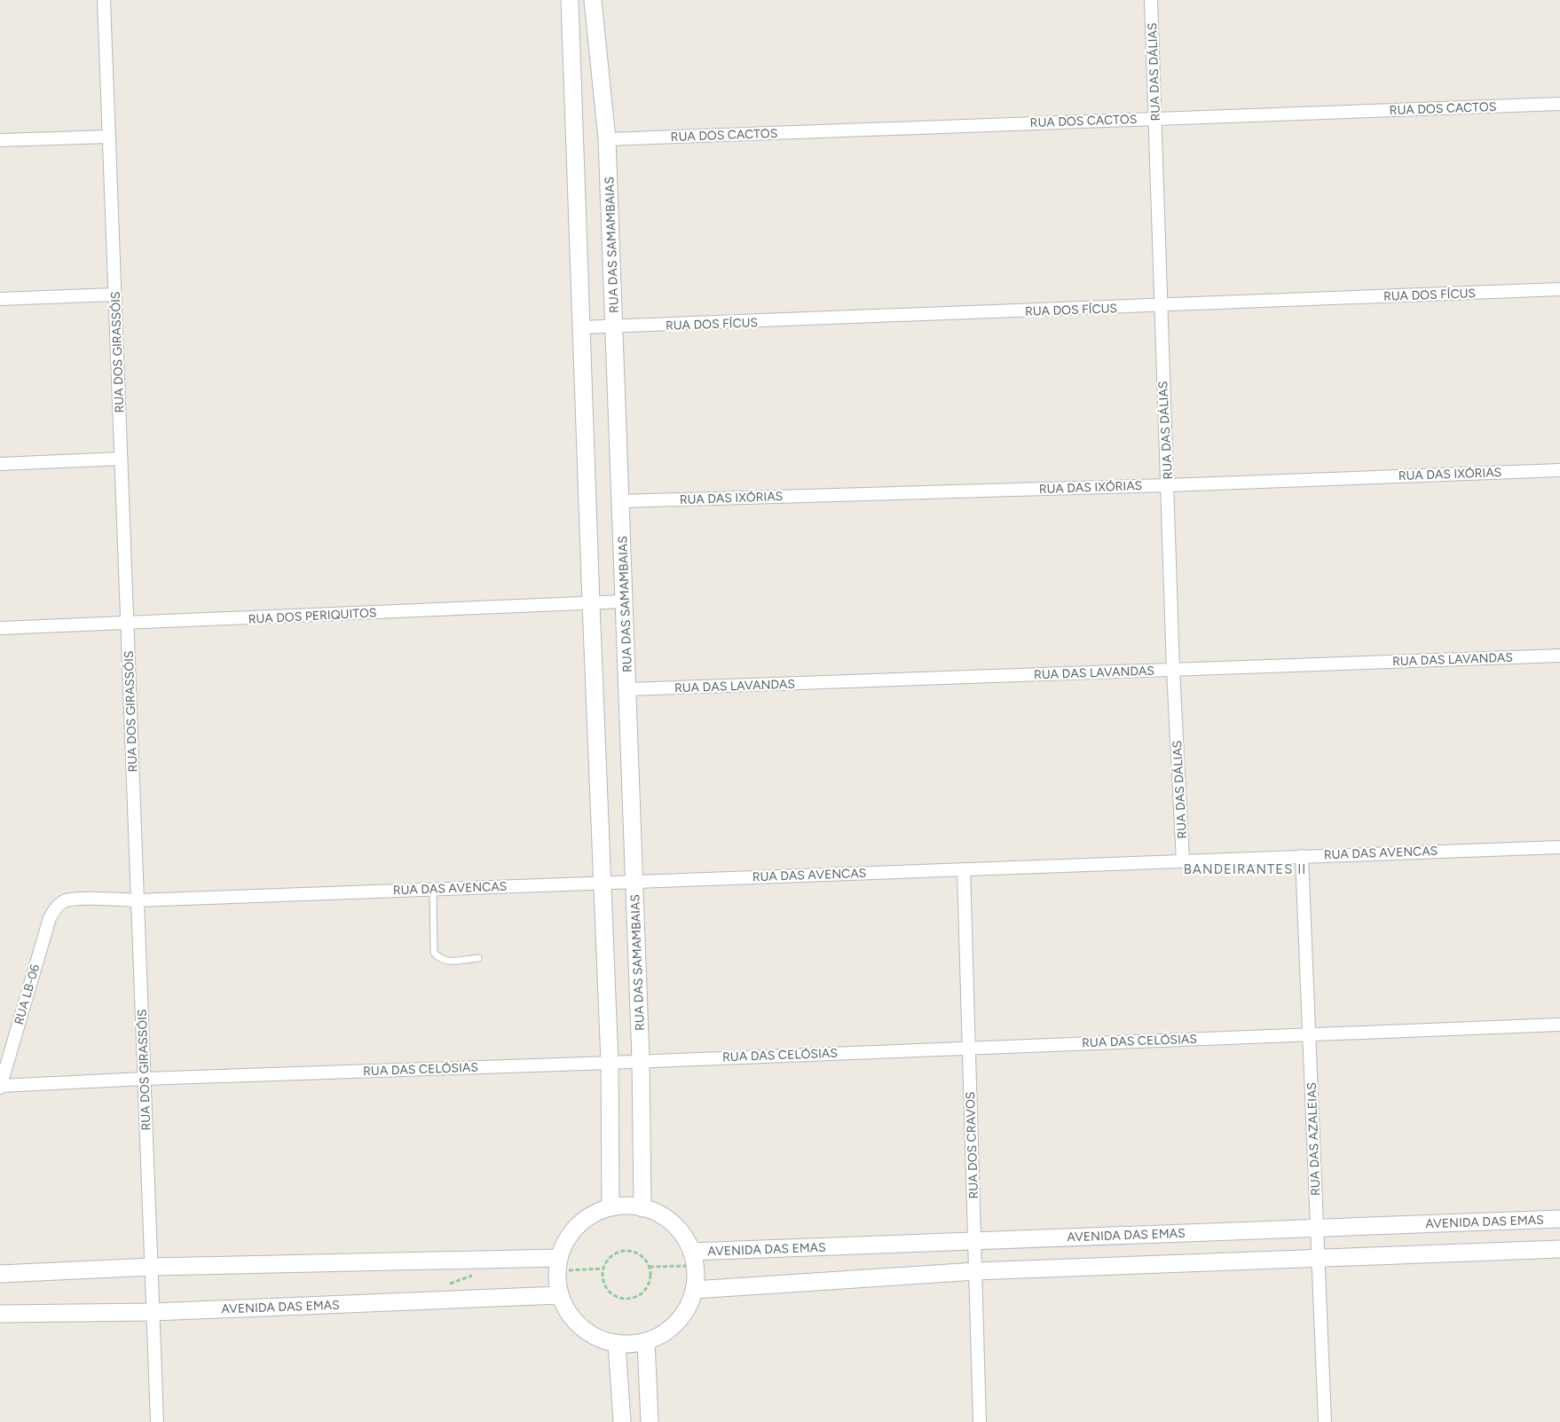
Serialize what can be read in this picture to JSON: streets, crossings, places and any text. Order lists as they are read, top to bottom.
{
  "streets": {
    "street": [
      "RUA DAS DÁLIAS",
      "RUA DOS CACTOS",
      "RUA DAS SAMAMBAIAS",
      "RUA DOS FÍCUS",
      "RUA DOS GIRASSÓIS",
      "RUA DAS IXÓRIAS",
      "RUA DOS PERIQUITOS",
      "RUA DAS LAVANDAS",
      "RUA DAS AVENCAS",
      "RUA LB-06",
      "RUA DAS CELÓSIAS",
      "RUA DAS AZALEIAS",
      "RUA DOS CRAVOS",
      "AVENIDA DAS EMAS"
    ]
  },
  "crossings": [
    ["RUA DAS DÁLIAS", "RUA DOS CACTOS"],
    ["RUA DAS DÁLIAS", "RUA DOS FÍCUS"],
    ["RUA DAS DÁLIAS", "RUA DAS IXÓRIAS"],
    ["RUA DAS DÁLIAS", "RUA DAS LAVANDAS"],
    ["RUA DAS DÁLIAS", "RUA DAS AVENCAS"],
    ["RUA DOS CACTOS", "RUA DAS SAMAMBAIAS"],
    ["RUA DAS SAMAMBAIAS", "RUA DOS FÍCUS"],
    ["RUA DAS SAMAMBAIAS", "RUA DAS IXÓRIAS"],
    ["RUA DAS SAMAMBAIAS", "RUA DOS PERIQUITOS"],
    ["RUA DAS SAMAMBAIAS", "RUA DAS LAVANDAS"],
    ["RUA DAS SAMAMBAIAS", "RUA DAS AVENCAS"],
    ["RUA DAS SAMAMBAIAS", "RUA DAS CELÓSIAS"],
    ["RUA DOS GIRASSÓIS", "RUA DOS PERIQUITOS"],
    ["RUA DOS GIRASSÓIS", "RUA DAS AVENCAS"],
    ["RUA DOS GIRASSÓIS", "RUA DAS CELÓSIAS"],
    ["RUA DOS GIRASSÓIS", "AVENIDA DAS EMAS"],
    ["RUA DAS AVENCAS", "RUA LB-06"],
    ["RUA DAS AVENCAS", "RUA DAS AZALEIAS"],
    ["RUA DAS AVENCAS", "RUA DOS CRAVOS"],
    ["RUA LB-06", "RUA DAS CELÓSIAS"],
    ["RUA DAS CELÓSIAS", "RUA DAS AZALEIAS"],
    ["RUA DAS CELÓSIAS", "RUA DOS CRAVOS"],
    ["RUA DAS AZALEIAS", "AVENIDA DAS EMAS"],
    ["RUA DOS CRAVOS", "AVENIDA DAS EMAS"]
  ],
  "districts": ["BANDEIRANTES II"]
}
